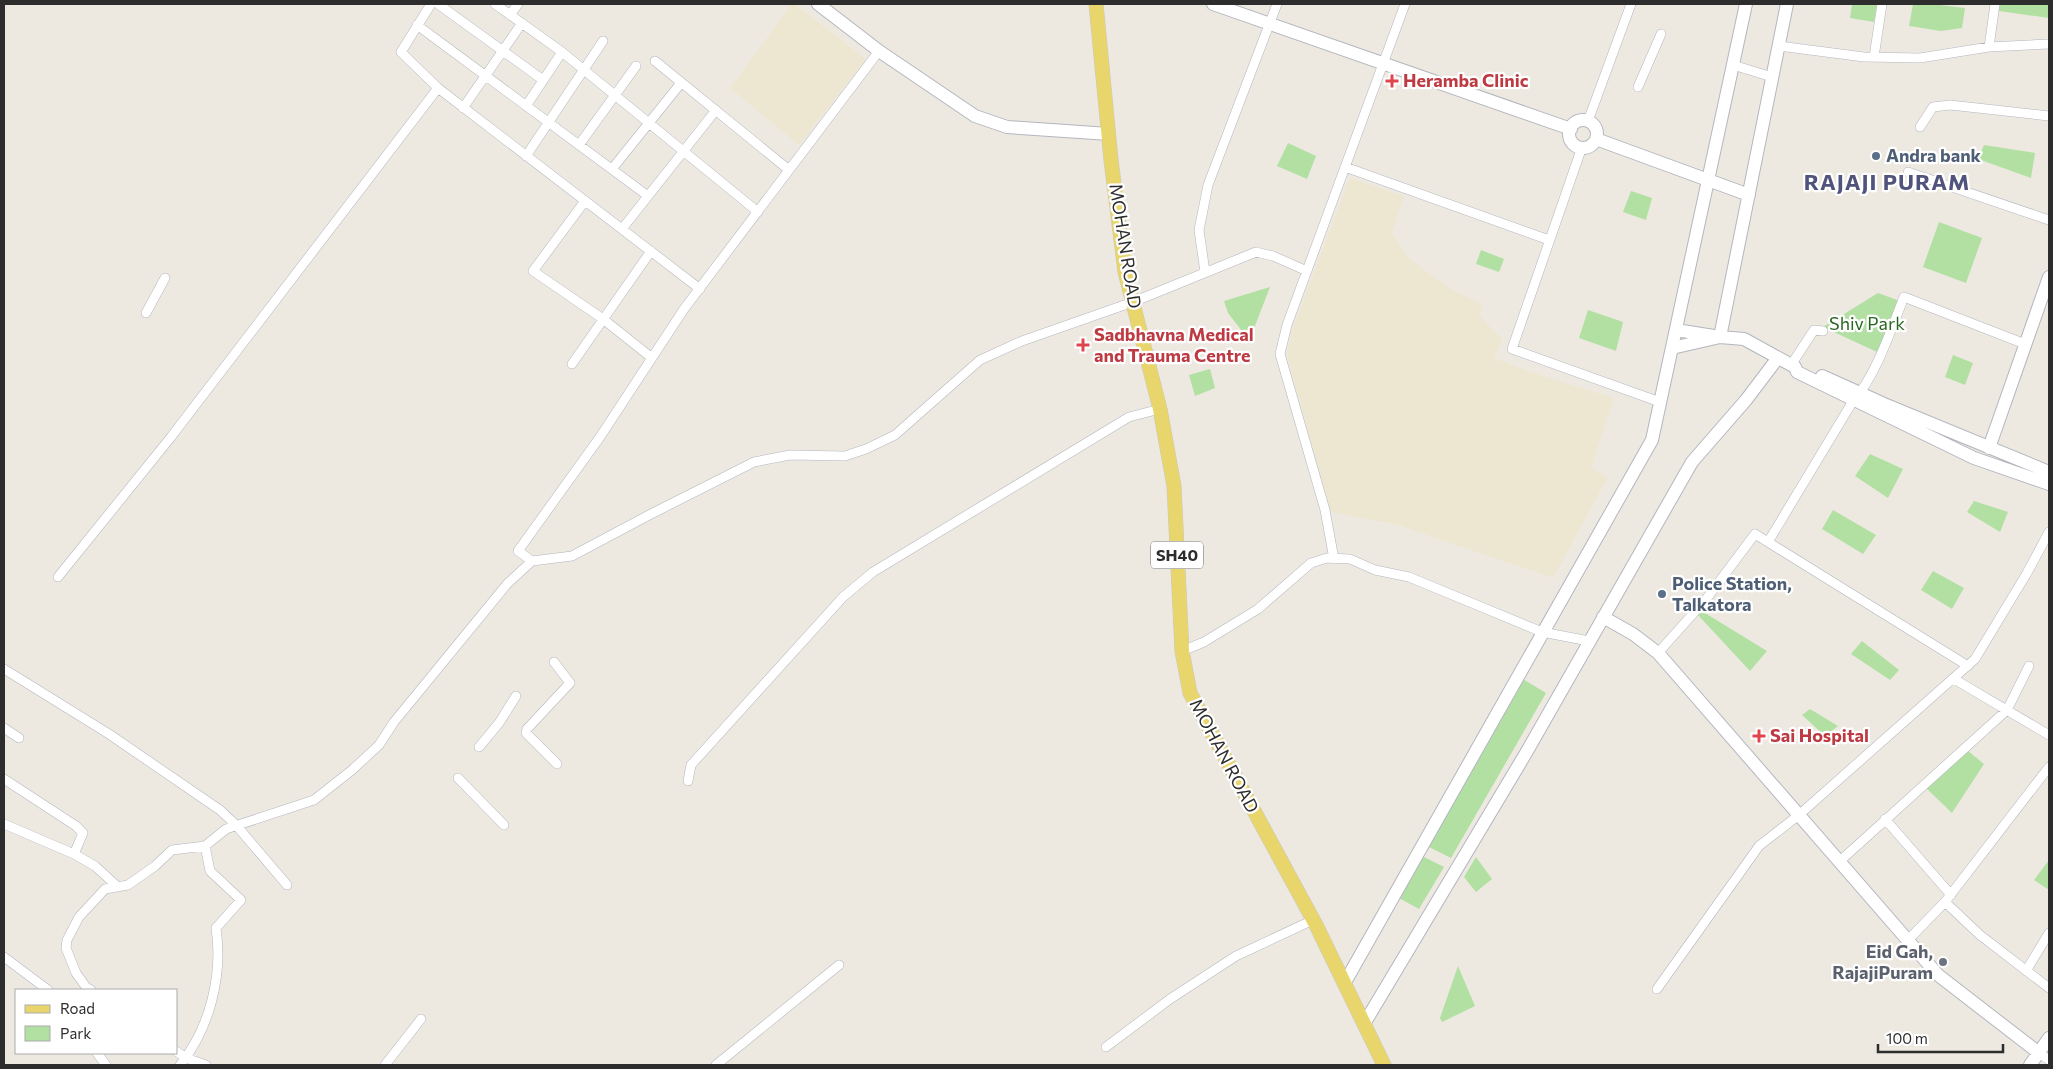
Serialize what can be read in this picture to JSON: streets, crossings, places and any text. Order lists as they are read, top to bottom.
{
  "streets": {
    "main road": ["MOHAN ROAD", "SH40"]
  },
  "districts": ["RAJAJI PURAM"],
  "parks": ["Shiv Park"],
  "places": {
    "health": ["Heramba Clinic", "Sadbhavna Medical and Trauma Centre", "Sai Hospital"],
    "other": ["Andra bank", "Police Station, Talkatora", "Eid Gah, RajajiPuram"]
  },
  "legend": ["Road", "Park"],
  "scale_bar": "100 m"
}
